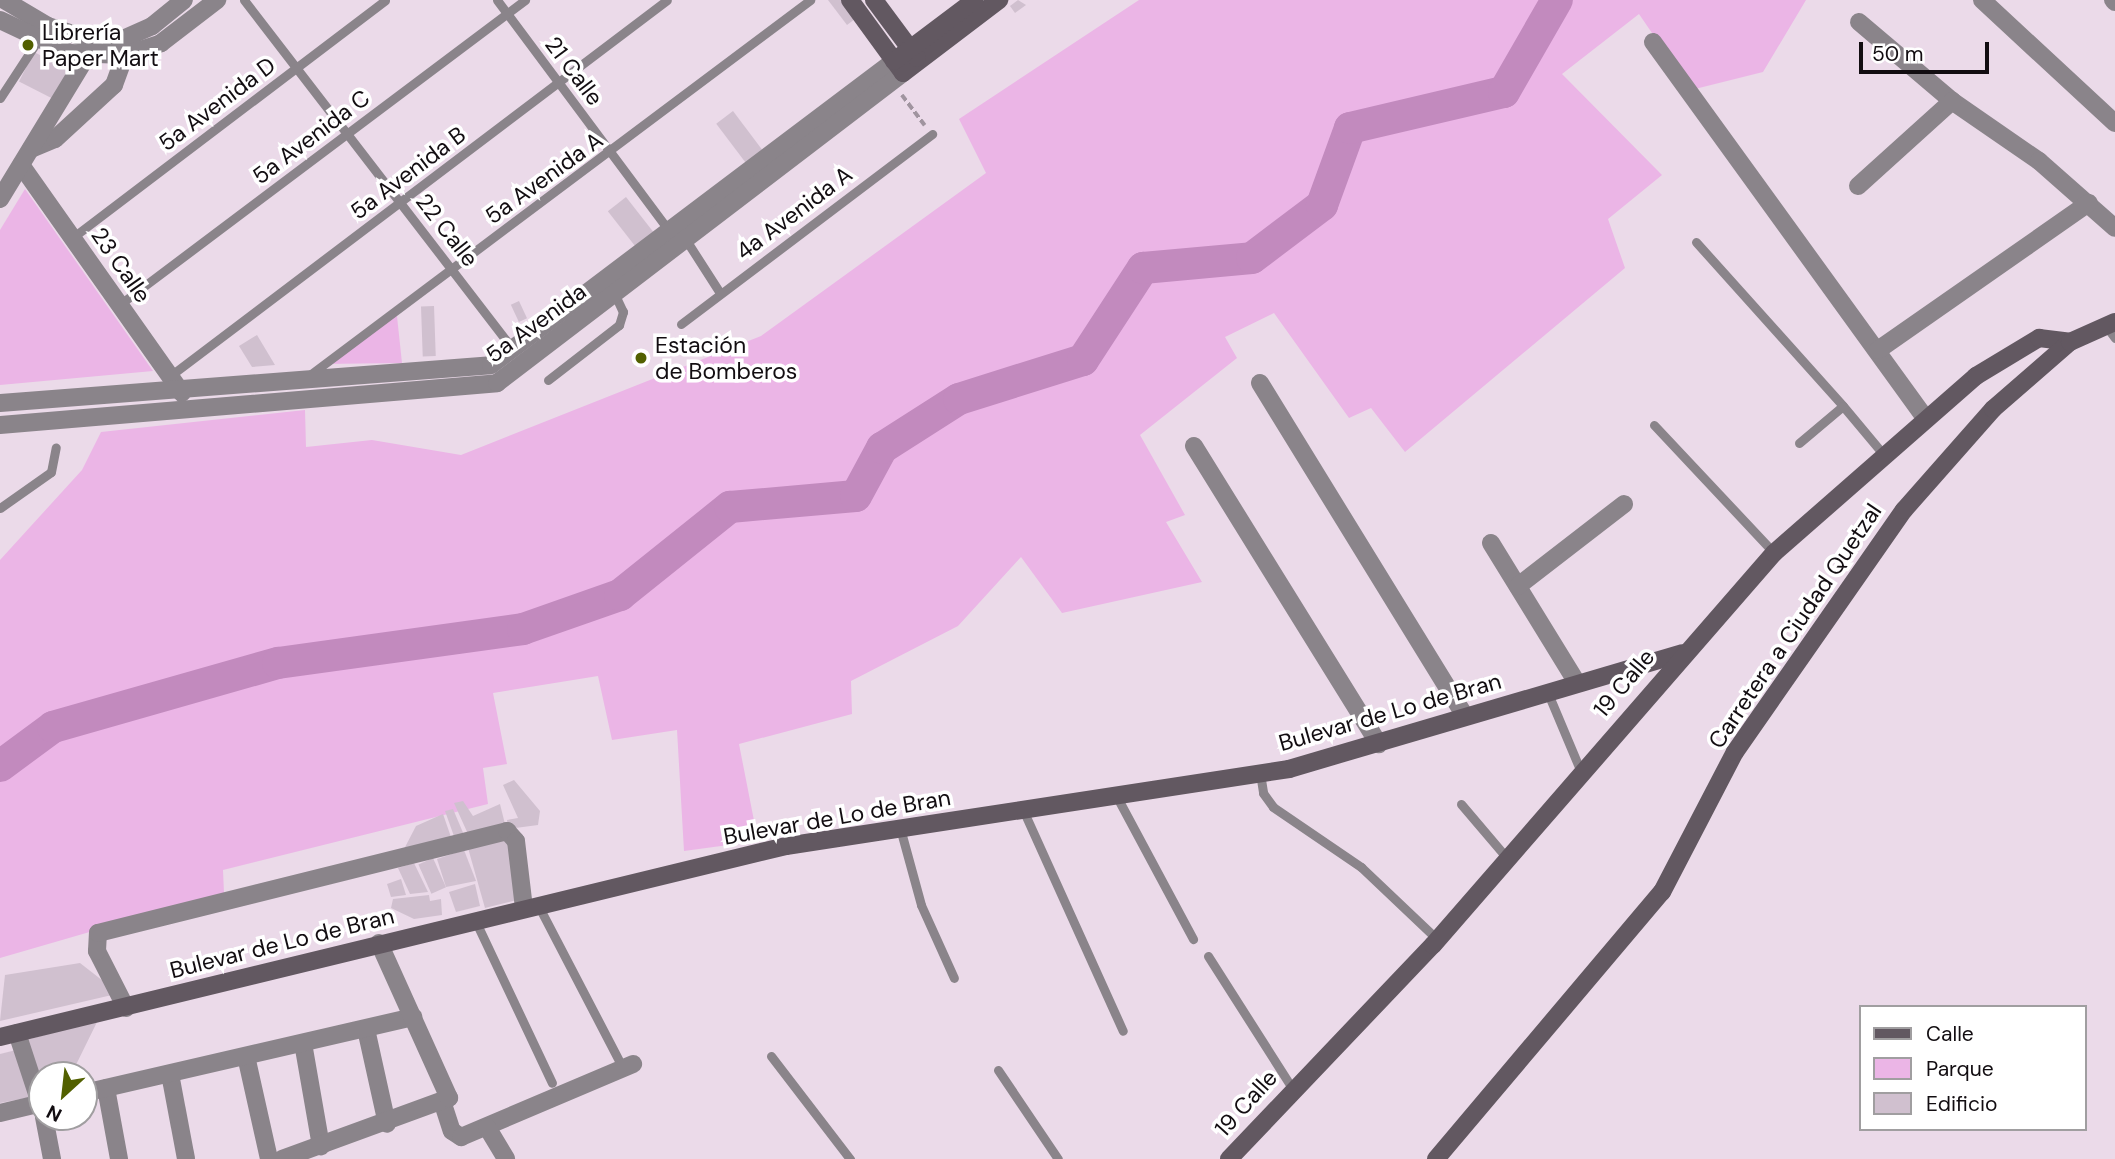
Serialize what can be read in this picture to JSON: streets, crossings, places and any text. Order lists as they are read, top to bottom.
{
  "streets": {
    "street": [
      "23 Calle",
      "5a Avenida",
      "Carretera a Ciudad Quetzal",
      "19 Calle",
      "Bulevar de Lo de Bran"
    ],
    "lane": [
      "21 Calle",
      "5a Avenida D",
      "5a Avenida C",
      "5a Avenida B",
      "5a Avenida A",
      "4a Avenida A",
      "22 Calle"
    ]
  },
  "crossings": [
    ["21 Calle", "5a Avenida C"],
    ["21 Calle", "5a Avenida B"],
    ["21 Calle", "5a Avenida A"],
    ["21 Calle", "4a Avenida A"],
    ["21 Calle", "5a Avenida"],
    ["5a Avenida D", "22 Calle"],
    ["5a Avenida D", "23 Calle"],
    ["5a Avenida C", "22 Calle"],
    ["5a Avenida C", "23 Calle"],
    ["5a Avenida B", "22 Calle"],
    ["5a Avenida B", "23 Calle"],
    ["5a Avenida A", "22 Calle"],
    ["5a Avenida A", "5a Avenida"],
    ["22 Calle", "5a Avenida"],
    ["23 Calle", "5a Avenida"],
    ["Carretera a Ciudad Quetzal", "19 Calle"],
    ["19 Calle", "Bulevar de Lo de Bran"]
  ],
  "places": ["Librería Paper Mart", "Estación de Bomberos"],
  "legend": ["Calle", "Parque", "Edificio"],
  "scale_bar": "50 m",
  "north": "bottom left"
}
